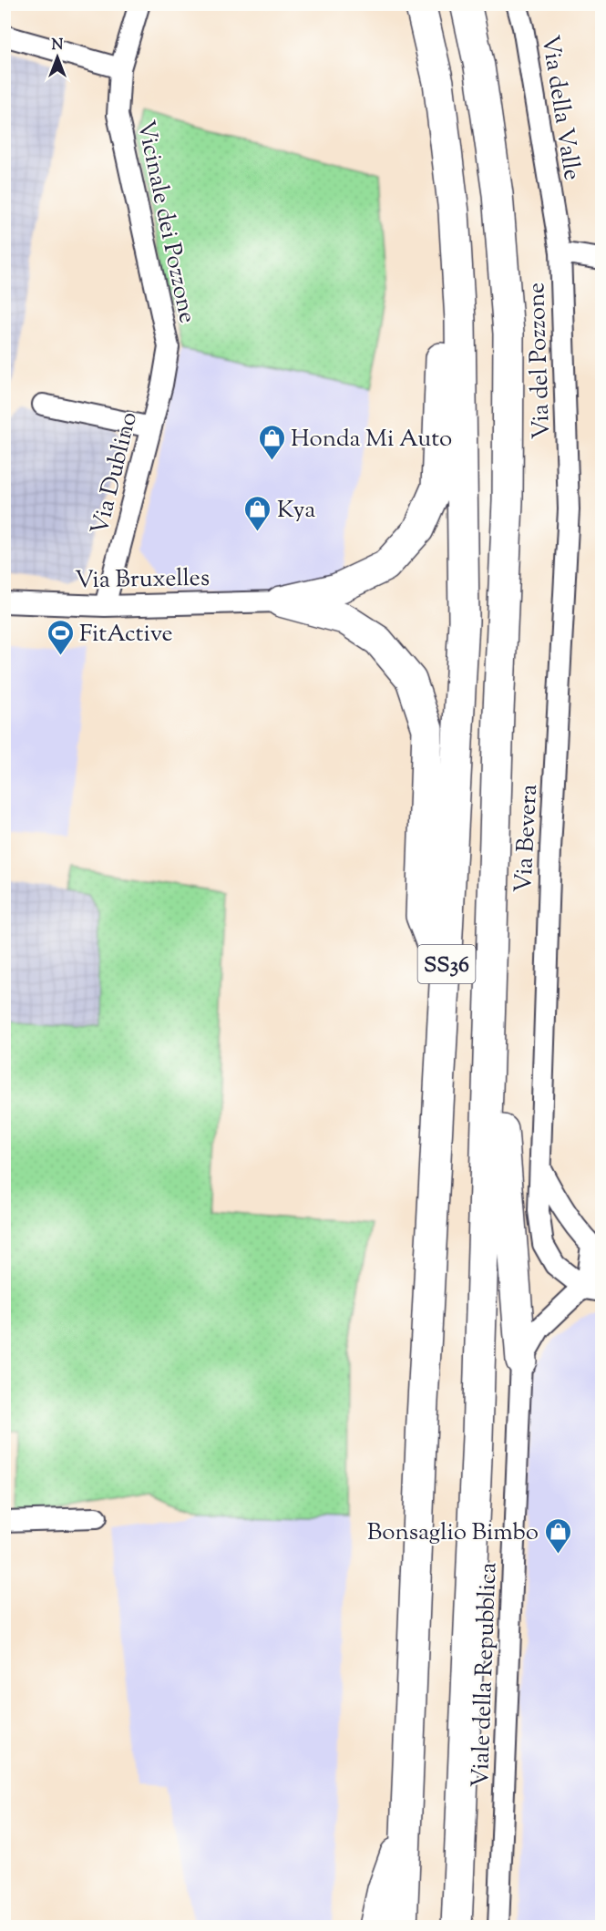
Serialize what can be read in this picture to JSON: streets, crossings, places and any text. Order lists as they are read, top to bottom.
{
  "streets": {
    "highway": ["SS36"],
    "street": [
      "Via della Valle",
      "Vicinale dei Pozzone",
      "Via del Pozzone",
      "Via Dublino",
      "Via Bruxelles",
      "Via Bevera",
      "Viale della Repubblica"
    ]
  },
  "crossings": [
    ["Via della Valle", "Via del Pozzone"],
    ["Vicinale dei Pozzone", "Via Dublino"],
    ["Via del Pozzone", "Via Bevera"],
    ["Via Dublino", "Via Bruxelles"]
  ],
  "places": {
    "shop": ["Honda Mi Auto", "Kya", "Bonsaglio Bimbo"],
    "sports": ["FitActive"]
  },
  "north": "top"
}
